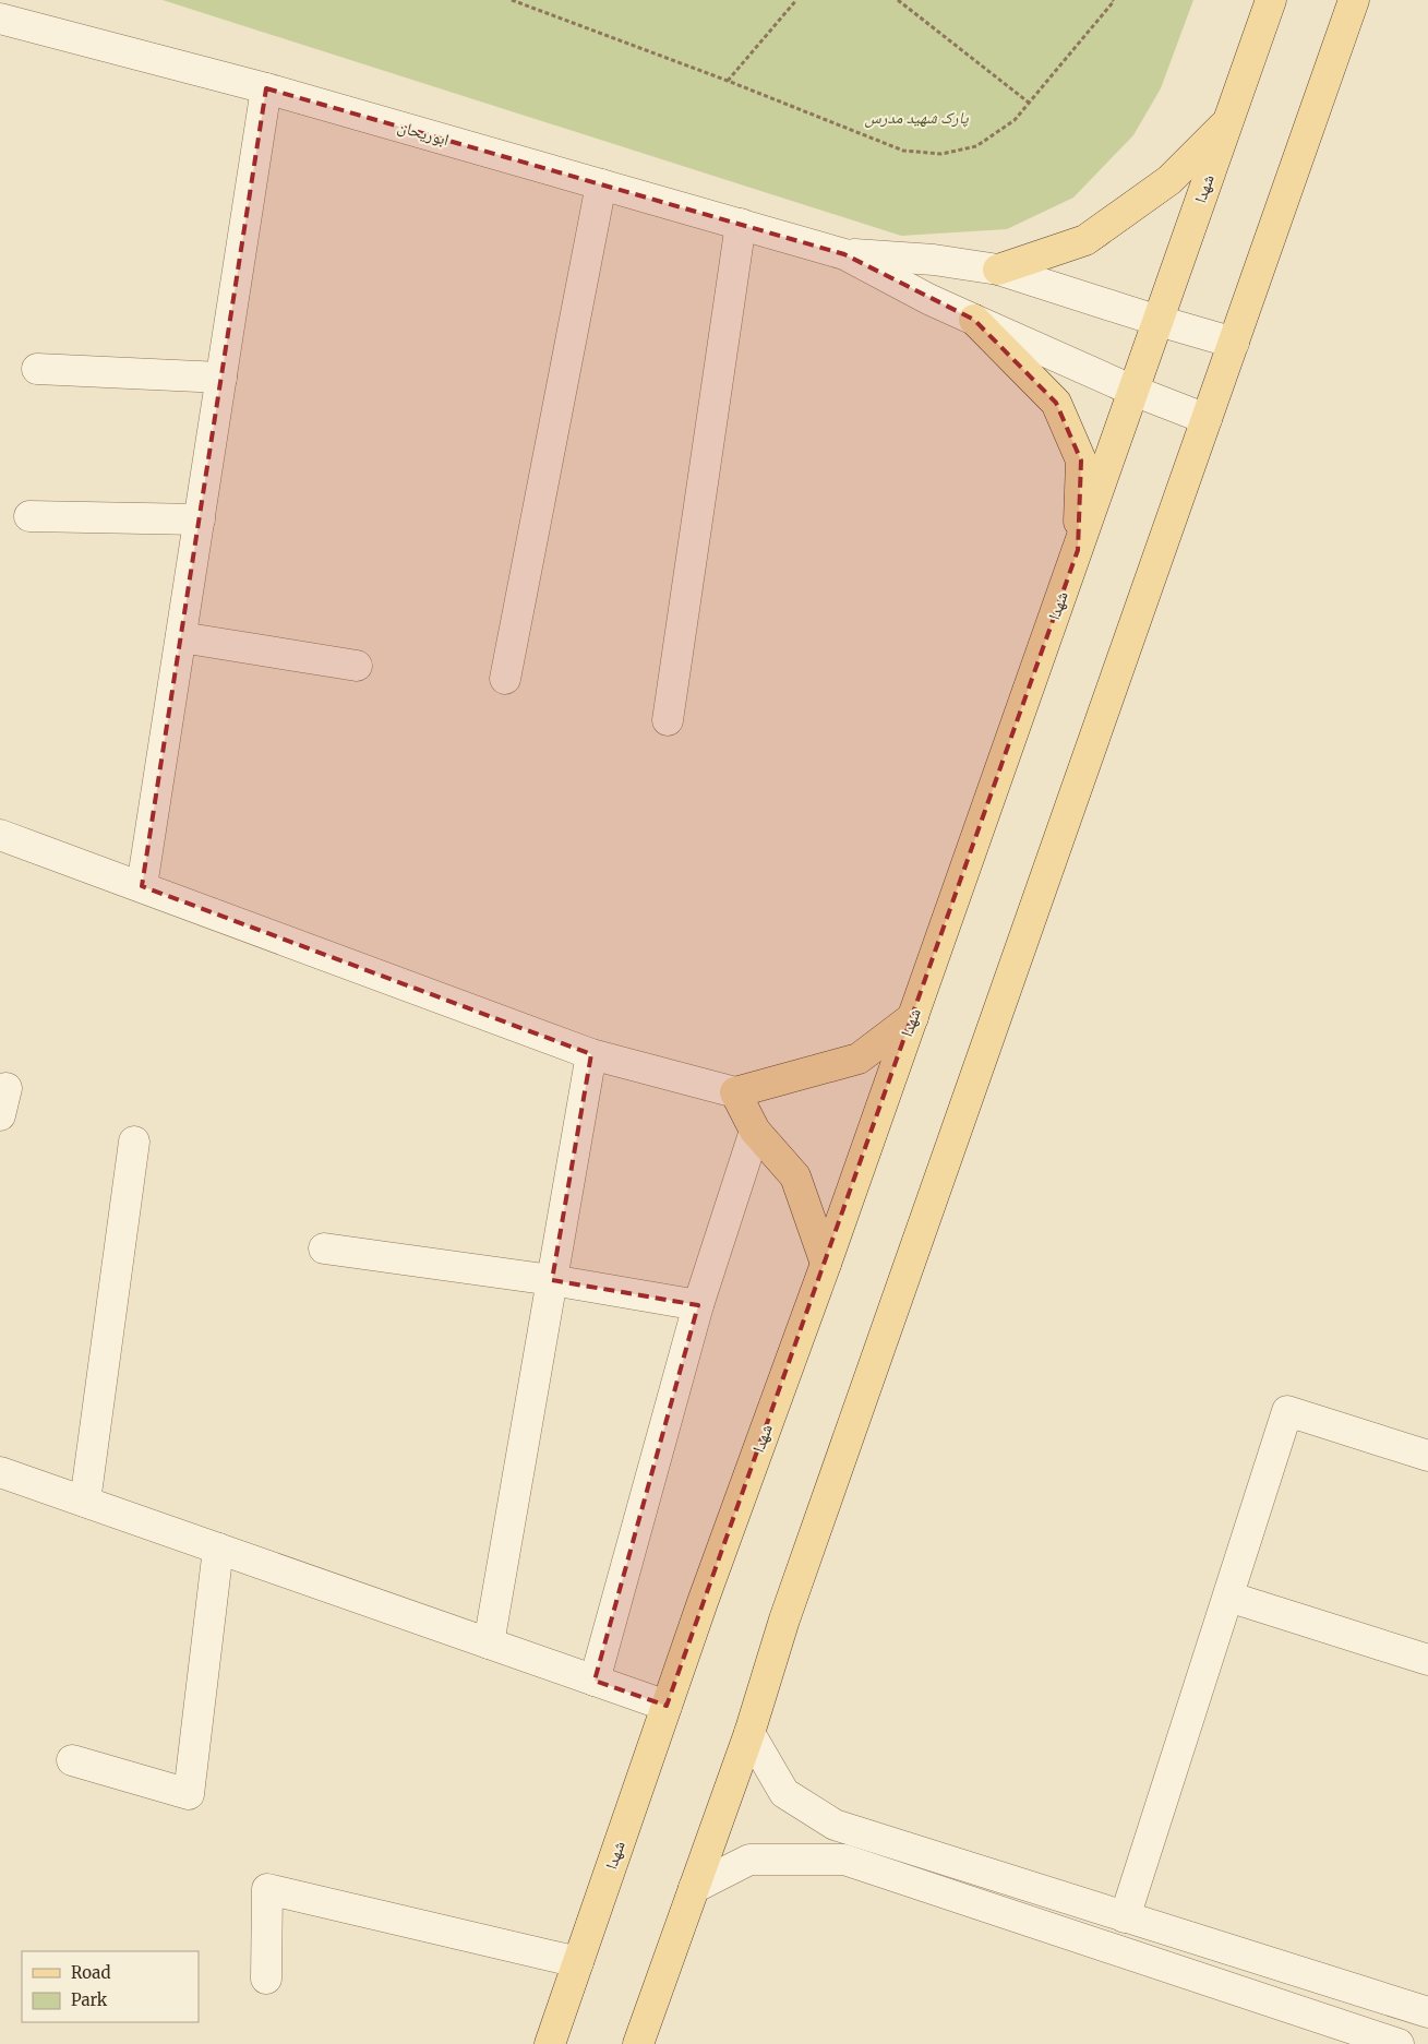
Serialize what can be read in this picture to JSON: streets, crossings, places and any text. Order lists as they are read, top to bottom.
{
  "streets": {
    "main road": ["شهدا"],
    "street": ["ابوریحان"]
  },
  "parks": ["پارک شهید مدرس"],
  "legend": ["Road", "Park"]
}
